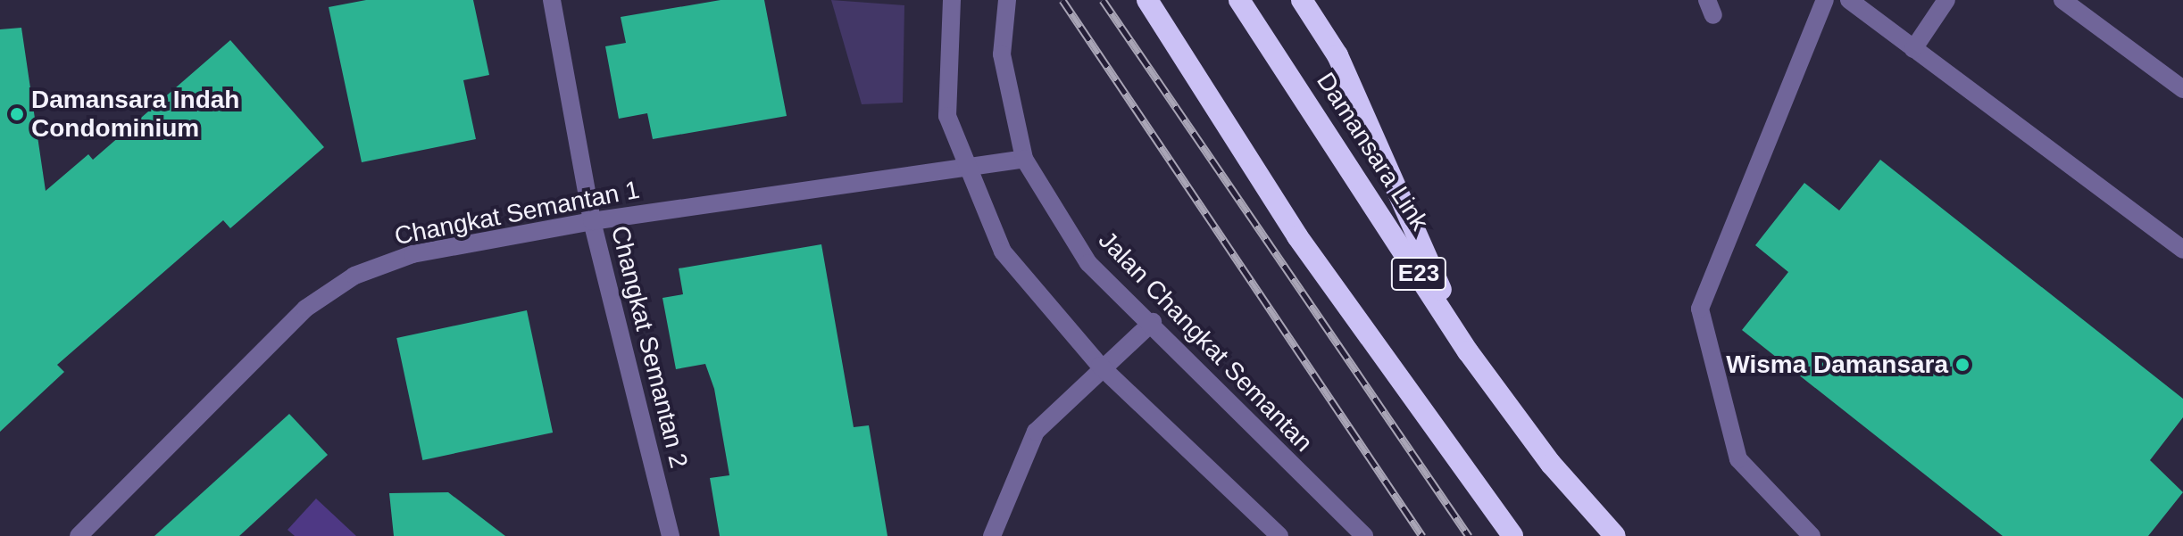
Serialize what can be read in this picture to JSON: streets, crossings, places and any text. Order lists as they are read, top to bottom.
{
  "streets": {
    "highway": ["Damansara Link", "E23"],
    "street": ["Changkat Semantan 1", "Jalan Changkat Semantan", "Changkat Semantan 2"]
  },
  "crossings": [
    ["Changkat Semantan 1", "Jalan Changkat Semantan"],
    ["Changkat Semantan 1", "Changkat Semantan 2"]
  ],
  "places": ["Damansara Indah Condominium", "Wisma Damansara"]
}
